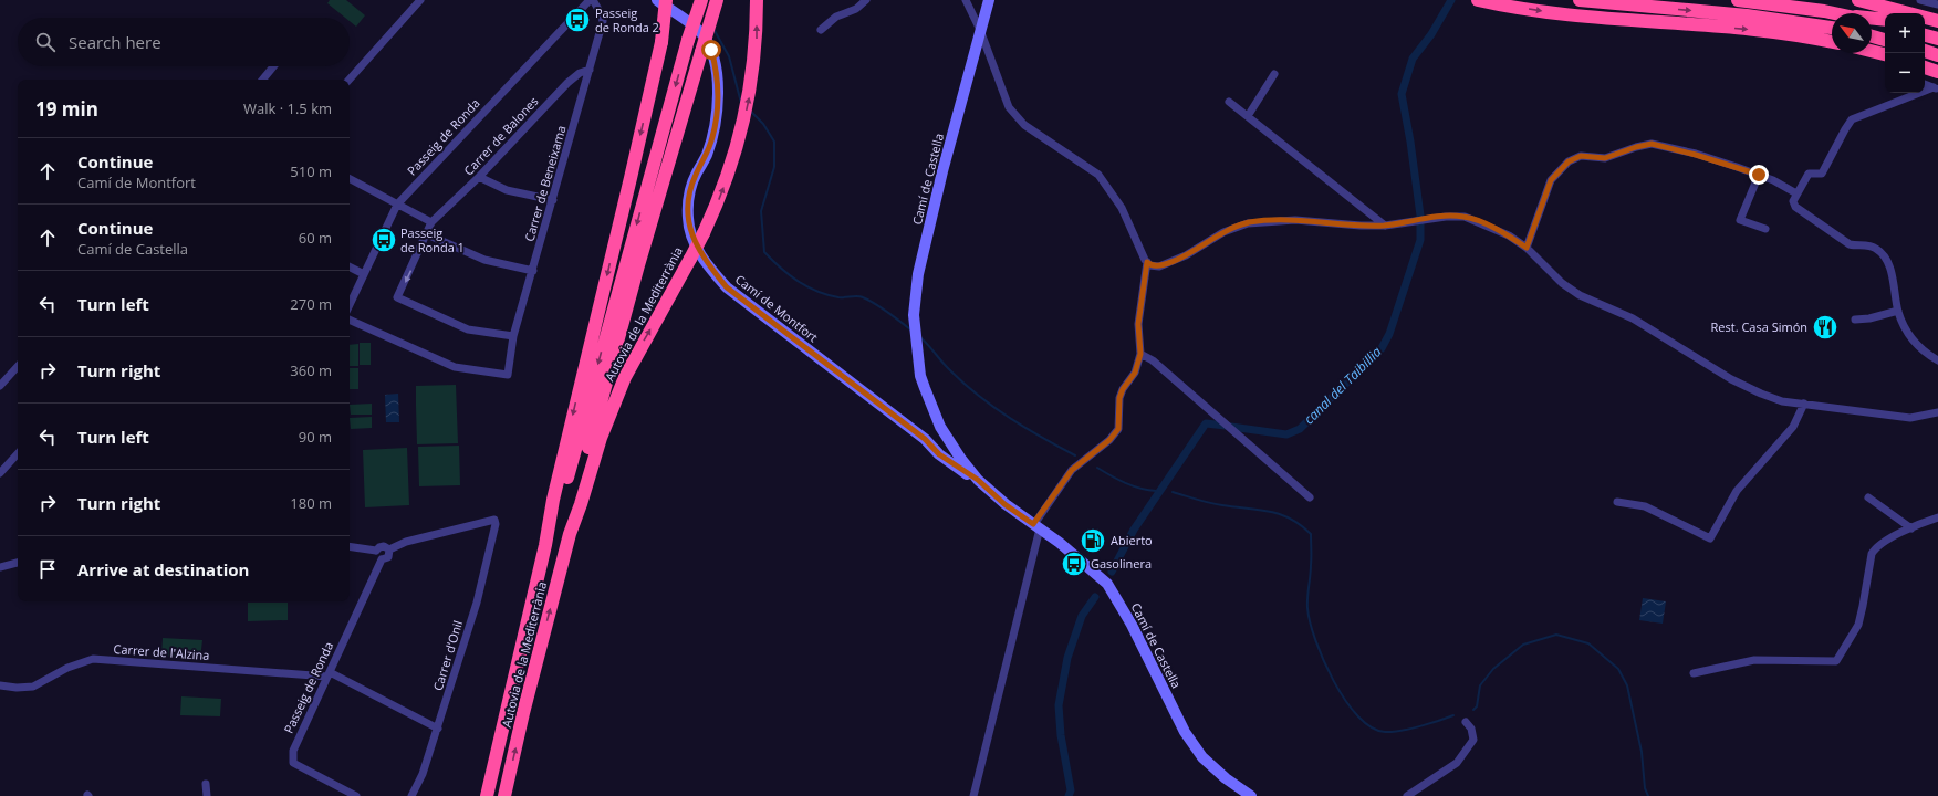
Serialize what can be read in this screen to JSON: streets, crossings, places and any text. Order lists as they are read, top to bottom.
{
  "streets": {
    "highway": ["Autovia de la Mediterrània"],
    "main road": ["Camí de Castella", "Camí de Montfort"],
    "street": [
      "Carrer de Balones",
      "Passeig de Ronda",
      "Carrer de Beneixama",
      "Carrer de l'Alzina",
      "Carrer d'Onil"
    ]
  },
  "crossings": [
    ["Carrer de Balones", "Carrer de Beneixama"],
    ["Passeig de Ronda", "Carrer de l'Alzina"],
    ["Passeig de Ronda", "Carrer d'Onil"],
    ["Camí de Castella", "Camí de Montfort"],
    ["Carrer de l'Alzina", "Carrer d'Onil"]
  ],
  "water": ["canal del Taibillia"],
  "places": {
    "bus stop": ["Passeig de Ronda 2", "Passeig de Ronda 1", "Gasolinera"],
    "restaurant": ["Rest. Casa Simón"],
    "fuel station": ["Abierto"]
  },
  "north": "top left",
  "page": {
    "map_buttons": ["+", "−"],
    "search": "Search here",
    "heading": ["19 min", "Walk · 1.5 km"],
    "list": [
      ["Continue", "Camí de Montfort", "510 m"],
      ["Continue", "Camí de Castella", "60 m"],
      ["Turn left", "270 m"],
      ["Turn right", "360 m"],
      ["Turn left", "90 m"],
      ["Turn right", "180 m"],
      "Arrive at destination"
    ]
  }
}
